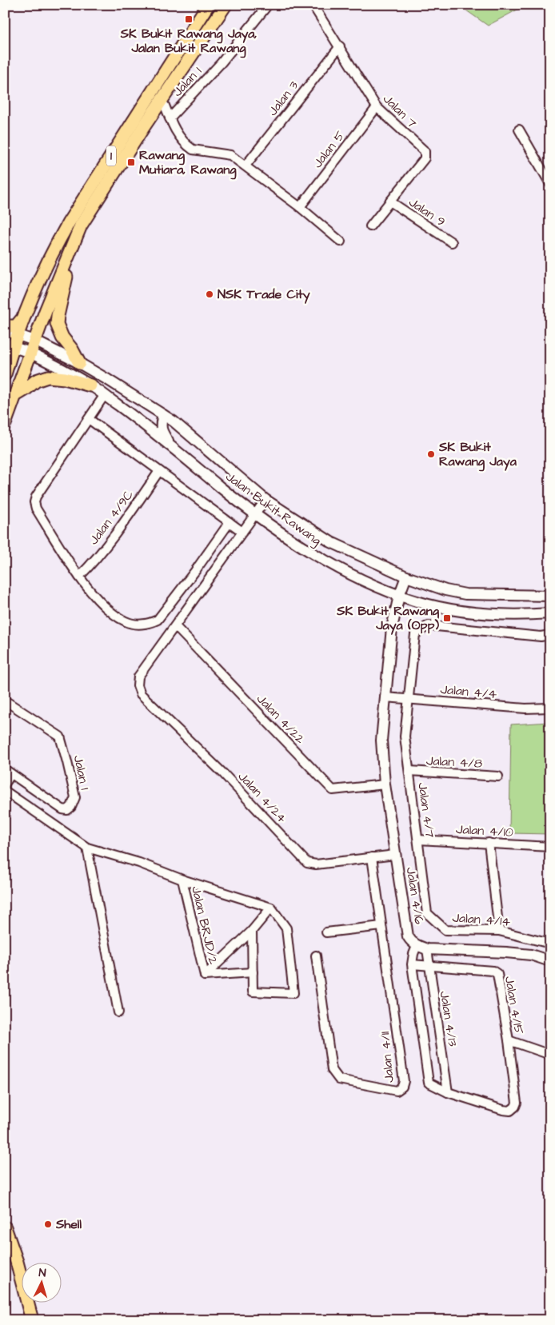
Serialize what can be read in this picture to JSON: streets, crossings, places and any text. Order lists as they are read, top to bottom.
{
  "streets": {
    "main road": ["1"],
    "street": [
      "Jalan 1",
      "Jalan 3",
      "Jalan 7",
      "Jalan 5",
      "Jalan 9",
      "Jalan Bukit Rawang",
      "Jalan 4/9C",
      "Jalan 4/4",
      "Jalan 4/22",
      "Jalan 4/8",
      "Jalan 4/24",
      "Jalan 4/7",
      "Jalan 4/10",
      "Jalan 4/16",
      "Jalan 4/14",
      "Jalan BRJD/2",
      "Jalan 4/15",
      "Jalan 4/13",
      "Jalan 4/11"
    ]
  },
  "crossings": [
    ["Jalan 3", "Jalan 7"],
    ["Jalan 7", "Jalan 5"],
    ["Jalan 7", "Jalan 9"],
    ["1", "Jalan Bukit Rawang"],
    ["Jalan Bukit Rawang", "Jalan 4/16"],
    ["Jalan 4/4", "Jalan 4/7"],
    ["Jalan 4/4", "Jalan 4/16"],
    ["Jalan 4/22", "Jalan 4/24"],
    ["Jalan 4/22", "Jalan 4/16"],
    ["Jalan 4/8", "Jalan 4/7"],
    ["Jalan 4/24", "Jalan 4/16"],
    ["Jalan 4/24", "Jalan 4/11"],
    ["Jalan 4/7", "Jalan 4/10"],
    ["Jalan 4/7", "Jalan 4/14"],
    ["Jalan 4/15", "Jalan 4/13"]
  ],
  "places": {
    "transit": ["SK Bukit Rawang Jaya, Jalan Bukit Rawang", "Rawang Mutiara, Rawang", "SK Bukit Rawang Jaya (Opp)"],
    "other": ["NSK Trade City", "SK Bukit Rawang Jaya", "Shell"]
  },
  "north": "top"
}
